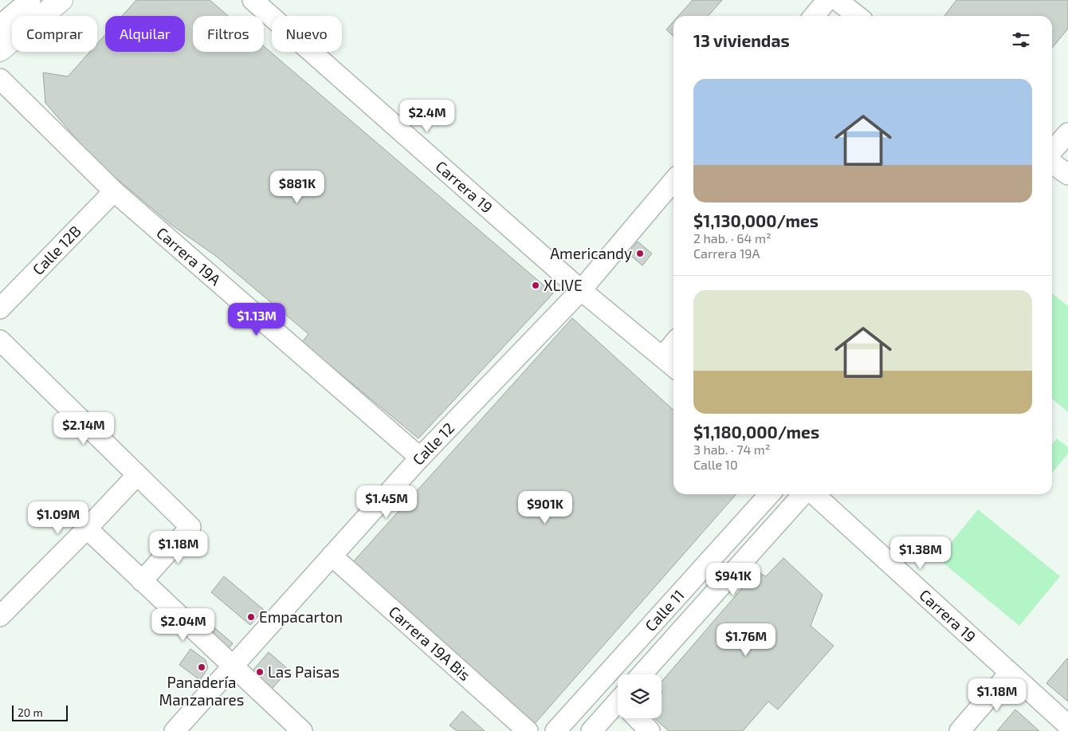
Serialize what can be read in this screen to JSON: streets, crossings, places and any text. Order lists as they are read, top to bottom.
{
  "streets": {
    "street": [
      "Carrera 19",
      "Calle 12B",
      "Carrera 19A",
      "Calle 12",
      "Calle 11",
      "Carrera 19A Bis"
    ]
  },
  "crossings": [
    ["Carrera 19", "Calle 12"],
    ["Calle 12B", "Carrera 19A"],
    ["Carrera 19A", "Calle 12"],
    ["Calle 12", "Carrera 19A Bis"]
  ],
  "places": [
    "Americandy",
    "XLIVE",
    "Empacarton",
    "Panadería Manzanares",
    "Las Paisas"
  ],
  "scale_bar": "20 m",
  "page": {
    "chip": [
      "Comprar",
      "Alquilar",
      "Filtros",
      "Nuevo"
    ],
    "heading": "13 viviendas",
    "list": [
      {
        "name": "$1,130,000/mes",
        "note": "2 hab. · 64 m² · Carrera 19A"
      },
      {
        "name": "$1,180,000/mes",
        "note": "3 hab. · 74 m² · Calle 10"
      }
    ],
    "price": [
      "$2.4M",
      "$881K",
      "$1.13M",
      "$2.14M",
      "$1.45M",
      "$901K",
      "$1.09M",
      "$1.18M",
      "$1.38M",
      "$941K",
      "$2.04M",
      "$1.76M",
      "$1.18M"
    ],
    "scale": "20 m"
  }
}
